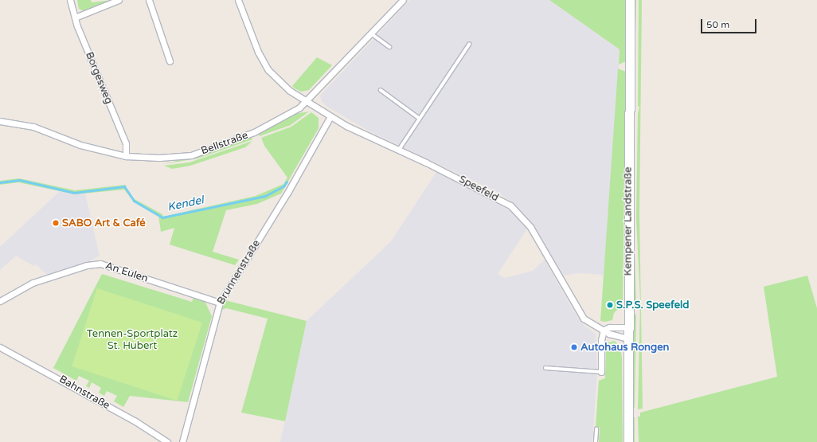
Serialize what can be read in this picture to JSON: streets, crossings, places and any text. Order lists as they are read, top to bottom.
{
  "streets": {
    "street": [
      "Borgesweg",
      "Bellstraße",
      "Speefeld",
      "Kempener Landstraße",
      "An Eulen",
      "Brunnenstraße",
      "Bahnstraße"
    ]
  },
  "crossings": [
    ["Borgesweg", "Bellstraße"],
    ["Bellstraße", "Speefeld"],
    ["Speefeld", "Kempener Landstraße"],
    ["Speefeld", "Brunnenstraße"],
    ["An Eulen", "Brunnenstraße"]
  ],
  "water": ["Kendel"],
  "parks": ["Tennen-Sportplatz St. Hubert"],
  "places": ["SABO Art & Café", "S.P.S. Speefeld", "Autohaus Rongen"],
  "scale_bar": "50 m"
}
